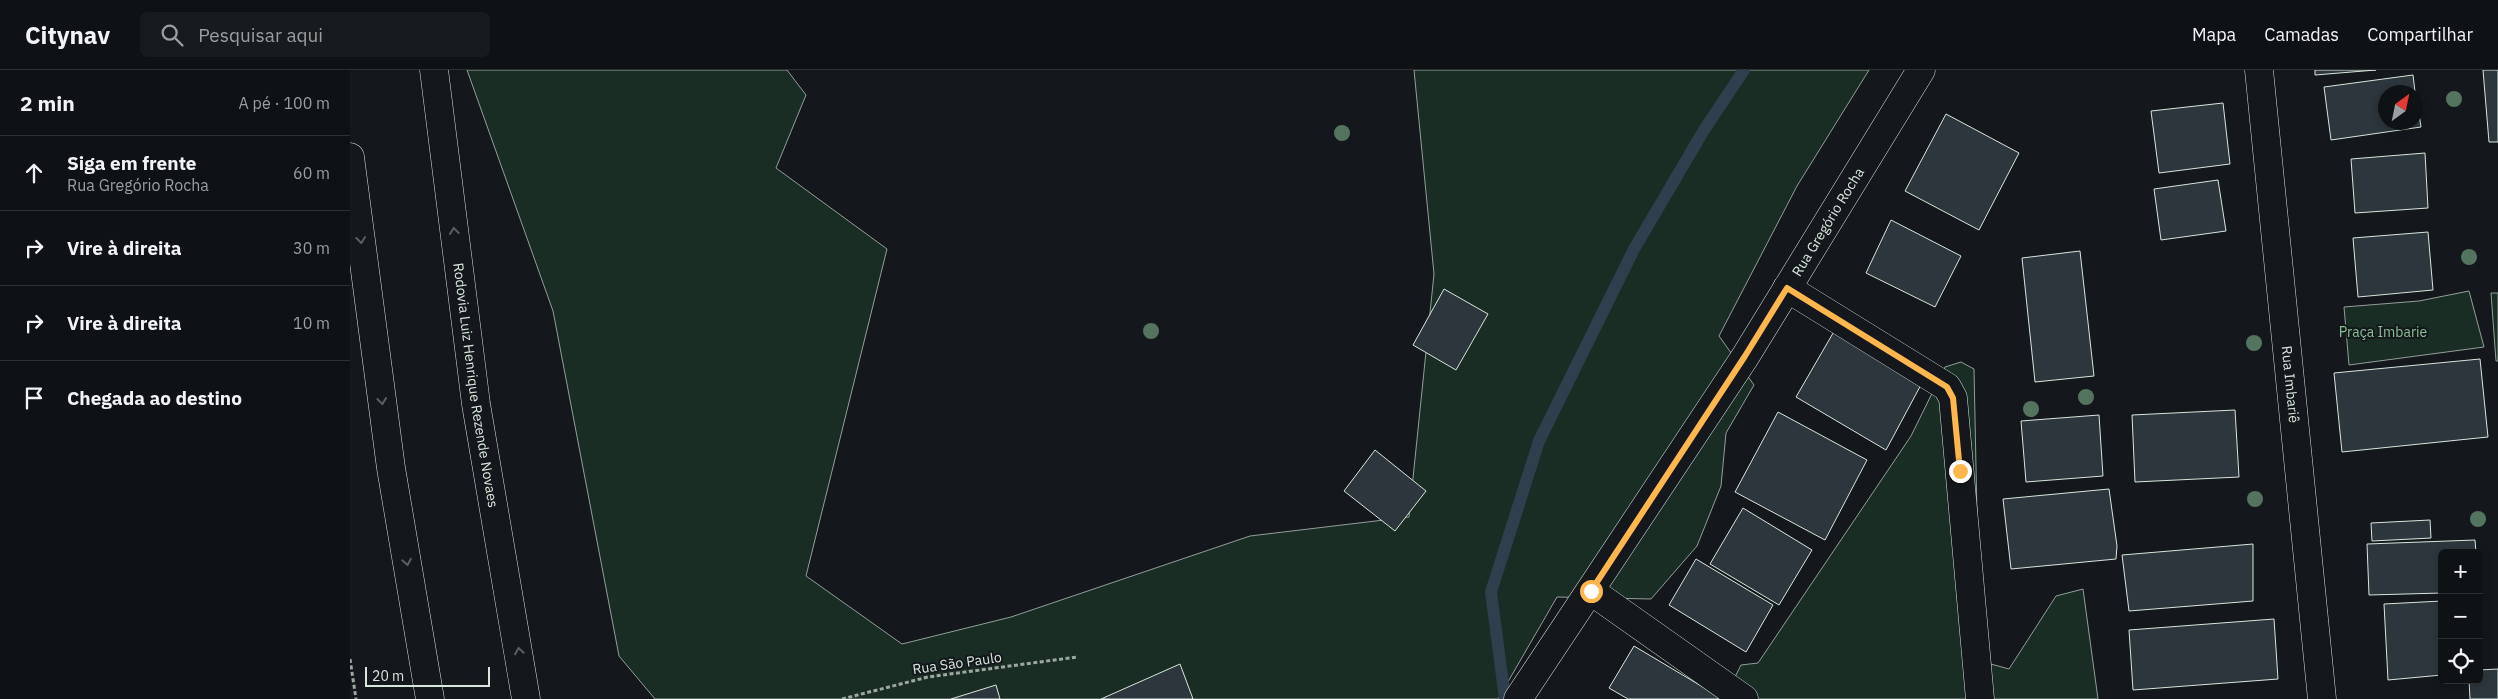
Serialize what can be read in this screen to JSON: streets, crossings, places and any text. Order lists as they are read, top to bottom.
{
  "streets": {
    "main road": ["Rua Gregório Rocha", "Rua Imbariê", "Rodovia Luiz Henrique Rezende Novaes"],
    "path": ["Rua São Paulo"]
  },
  "parks": ["Praça Imbarie"],
  "scale_bar": "20 m",
  "north": "top right",
  "page": {
    "header": "Citynav",
    "search": "Pesquisar aqui",
    "nav": ["Mapa", "Camadas", "Compartilhar"],
    "heading": ["2 min", "A pé · 100 m"],
    "list": [
      ["Siga em frente", "Rua Gregório Rocha", "60 m"],
      ["Vire à direita", "30 m"],
      ["Vire à direita", "10 m"],
      "Chegada ao destino"
    ],
    "map_buttons": ["+", "−"],
    "scale": "20 m"
  }
}
